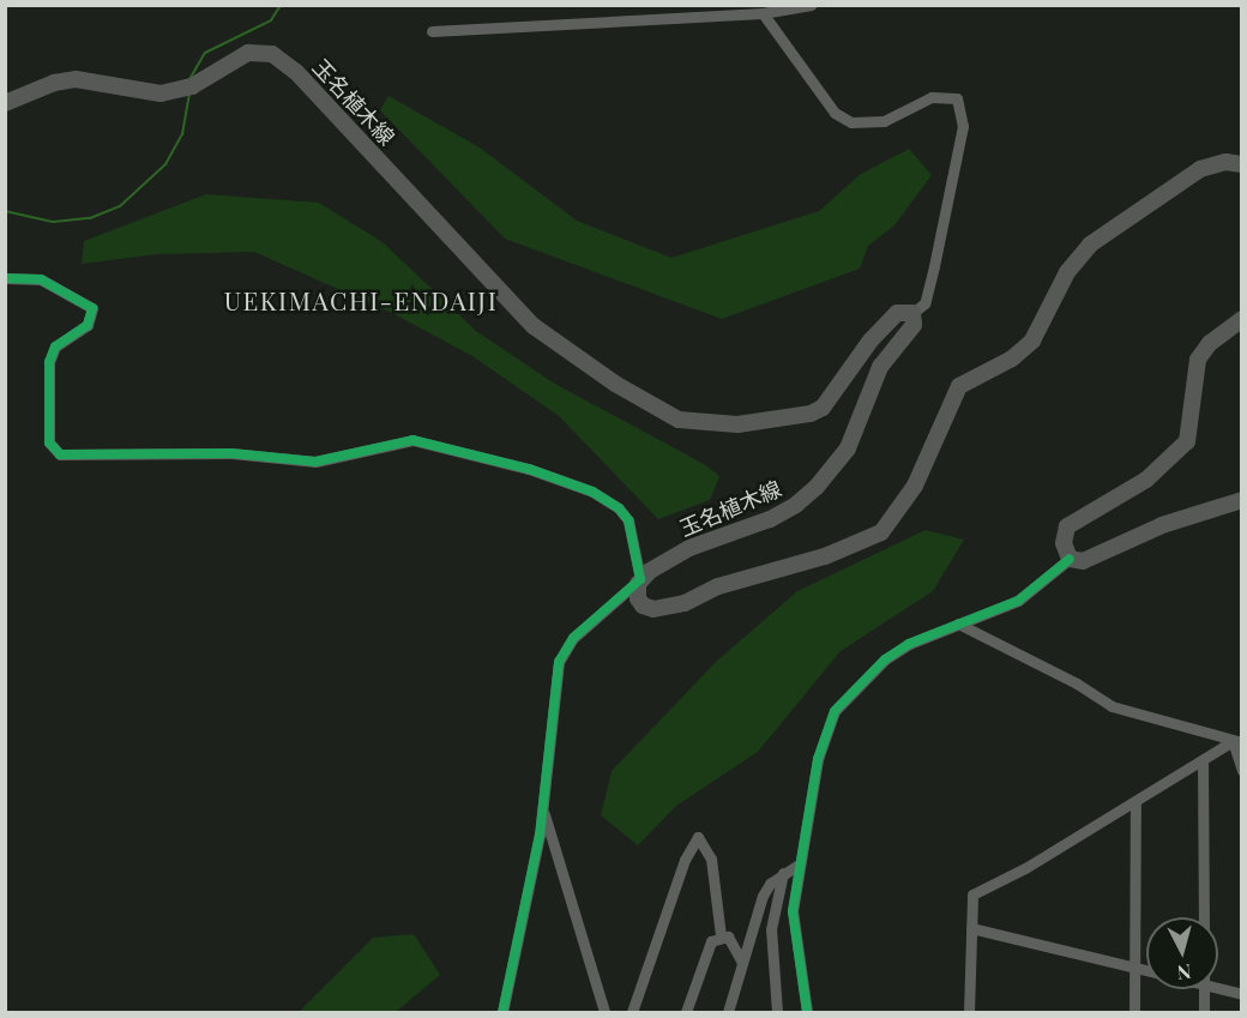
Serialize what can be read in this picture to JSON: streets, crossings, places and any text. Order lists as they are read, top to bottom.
{
  "streets": {
    "main road": ["玉名植木線"]
  },
  "districts": ["UEKIMACHI-ENDAIJI"],
  "north": "bottom"
}
